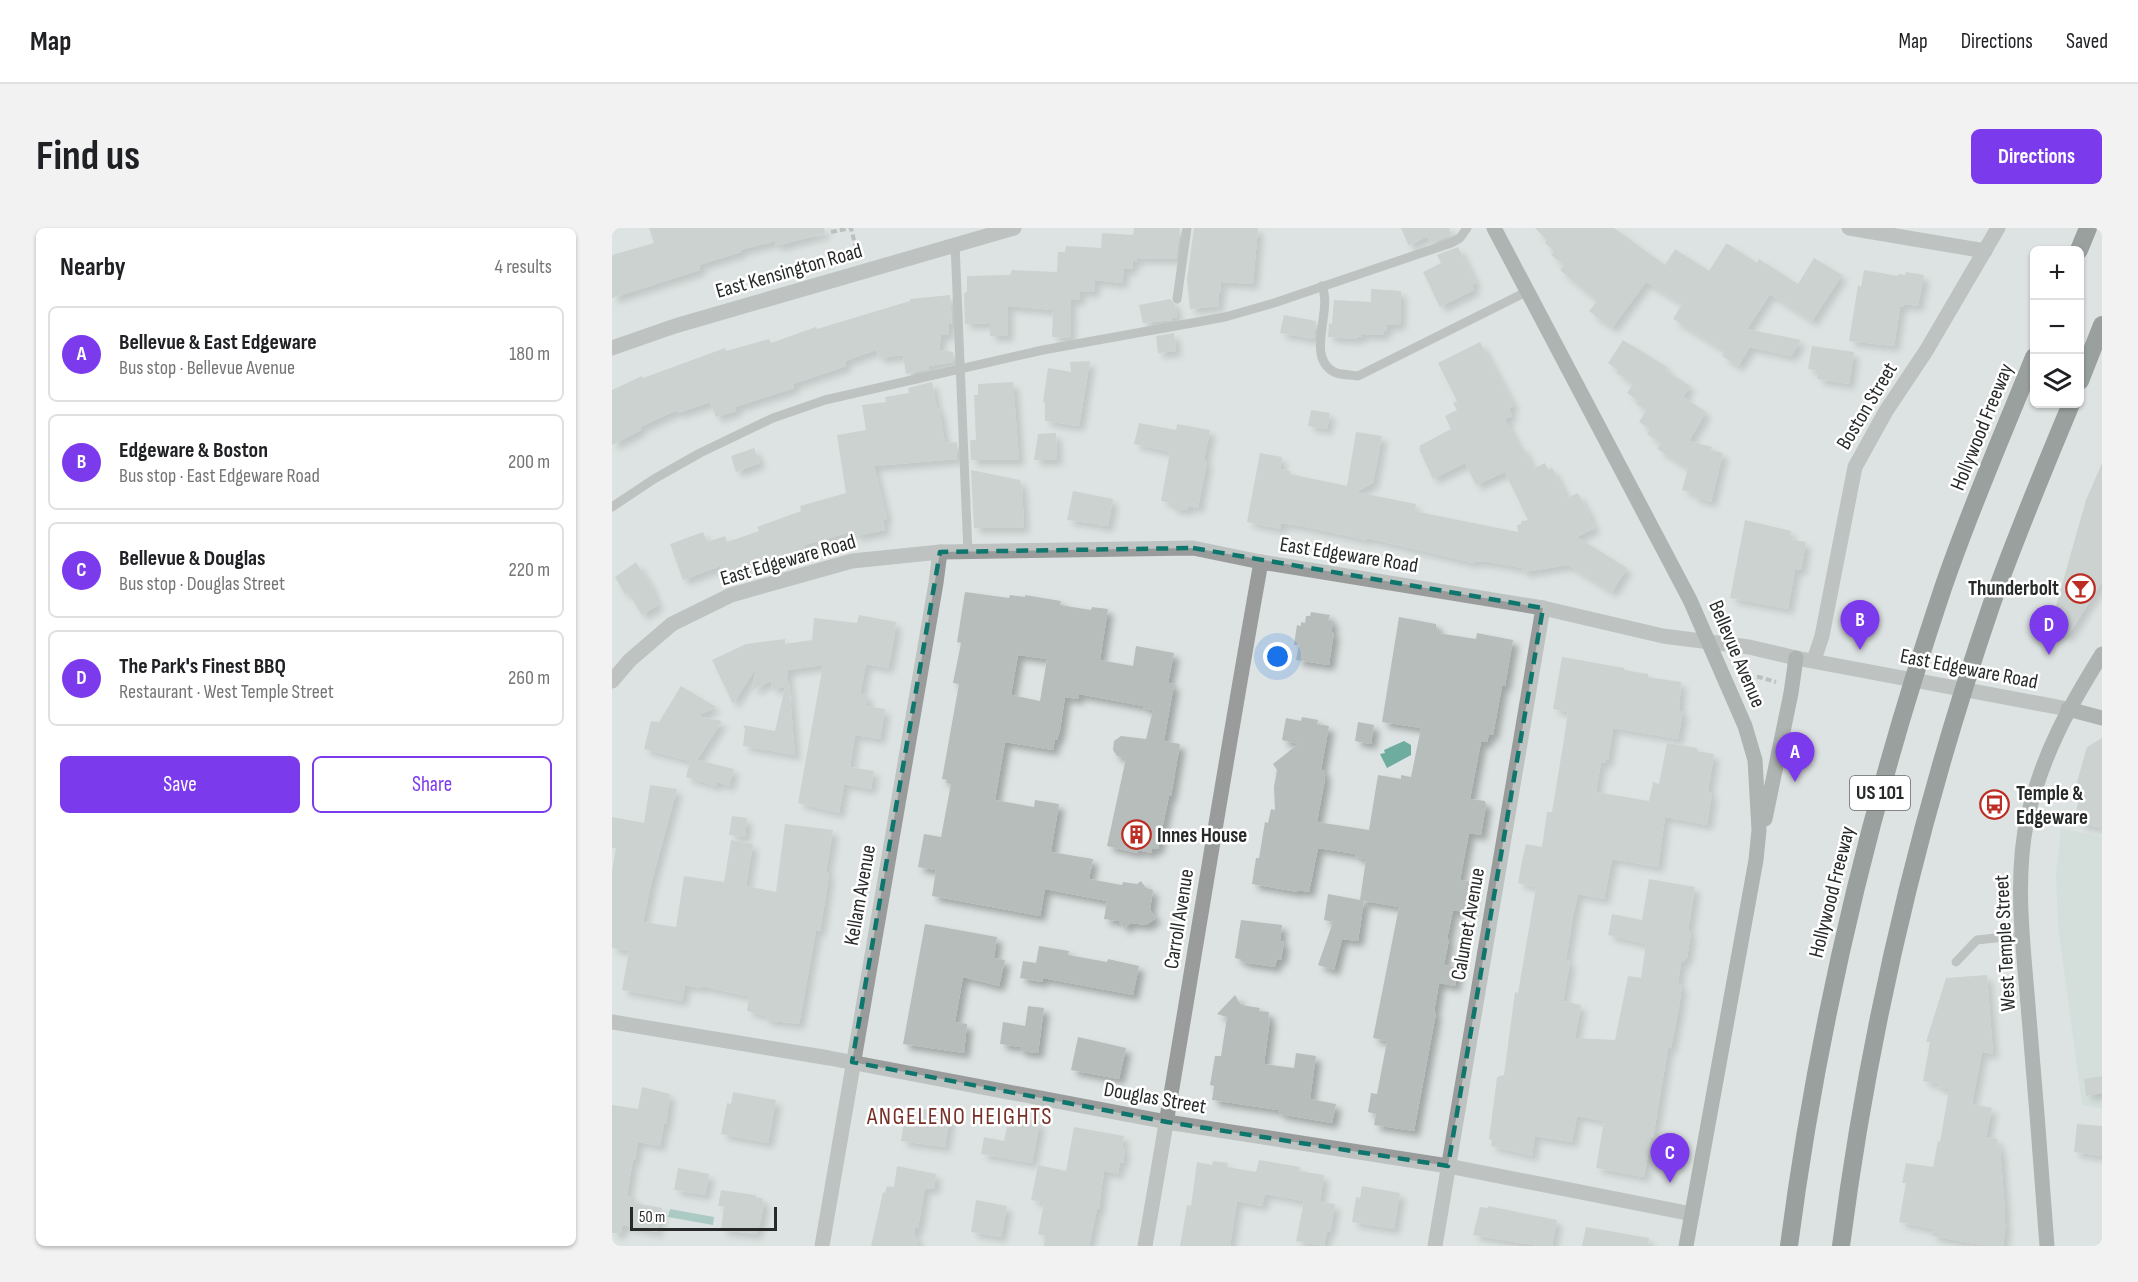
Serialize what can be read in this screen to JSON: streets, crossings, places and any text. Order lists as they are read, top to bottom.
{
  "streets": {
    "highway": ["Hollywood Freeway", "US 101"],
    "street": [
      "East Kensington Road",
      "Boston Street",
      "East Edgeware Road",
      "Bellevue Avenue",
      "Kellam Avenue",
      "Carroll Avenue",
      "Calumet Avenue",
      "West Temple Street",
      "Douglas Street"
    ]
  },
  "crossings": [
    ["Boston Street", "East Edgeware Road"],
    ["East Edgeware Road", "Bellevue Avenue"],
    ["East Edgeware Road", "Kellam Avenue"],
    ["East Edgeware Road", "Carroll Avenue"],
    ["East Edgeware Road", "Calumet Avenue"],
    ["East Edgeware Road", "West Temple Street"],
    ["Bellevue Avenue", "Douglas Street"],
    ["Kellam Avenue", "Douglas Street"],
    ["Carroll Avenue", "Douglas Street"],
    ["Calumet Avenue", "Douglas Street"]
  ],
  "districts": ["ANGELENO HEIGHTS"],
  "places": {
    "bar": ["Thunderbolt"],
    "bus stop": ["Temple & Edgeware"],
    "building": ["Innes House"]
  },
  "scale_bar": "50 m",
  "page": {
    "header": "Map",
    "nav": ["Map", "Directions", "Saved"],
    "buttons": [
      "Directions",
      ["Save", "Share"]
    ],
    "title": "Find us",
    "heading": ["Nearby", "4 results"],
    "map_buttons": ["+", "−"],
    "list": [
      {
        "mark": "A",
        "name": "Bellevue & East Edgeware",
        "note": "Bus stop · Bellevue Avenue",
        "value": "180 m"
      },
      {
        "mark": "B",
        "name": "Edgeware & Boston",
        "note": "Bus stop · East Edgeware Road",
        "value": "200 m"
      },
      {
        "mark": "C",
        "name": "Bellevue & Douglas",
        "note": "Bus stop · Douglas Street",
        "value": "220 m"
      },
      {
        "mark": "D",
        "name": "The Park's Finest BBQ",
        "note": "Restaurant · West Temple Street",
        "value": "260 m"
      }
    ],
    "pins": [
      "B",
      "D",
      "A",
      "C"
    ],
    "scale": "50 m"
  }
}
